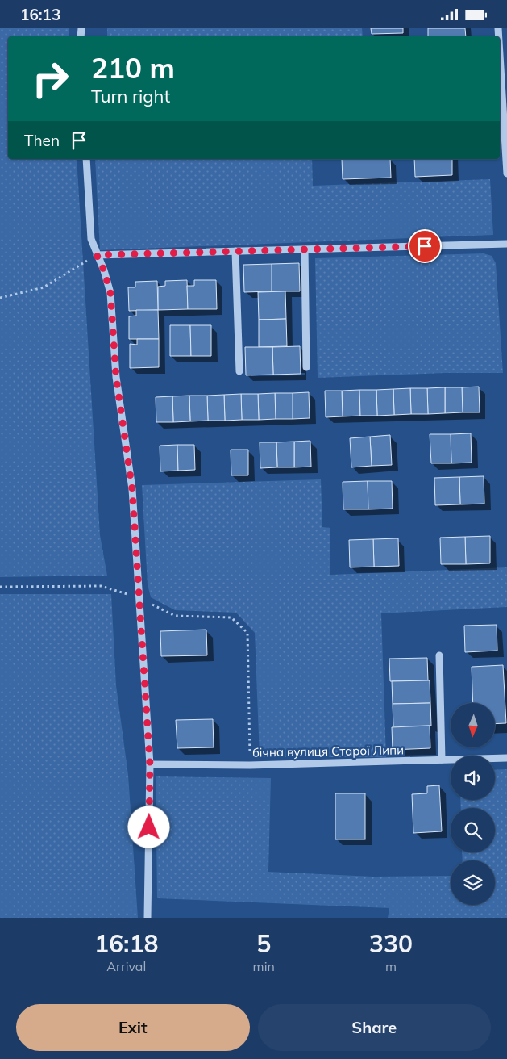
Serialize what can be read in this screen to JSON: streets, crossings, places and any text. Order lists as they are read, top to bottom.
{
  "streets": {
    "street": ["бічна вулиця Старої Липи"]
  },
  "north": "bottom",
  "page": {
    "status": "16:13",
    "turn": ["210 m", "Turn right"],
    "then": "Then",
    "eta": [
      "16:18",
      "Arrival",
      "5",
      "min",
      "330",
      "m"
    ],
    "buttons": ["Exit", "Share"]
  }
}
